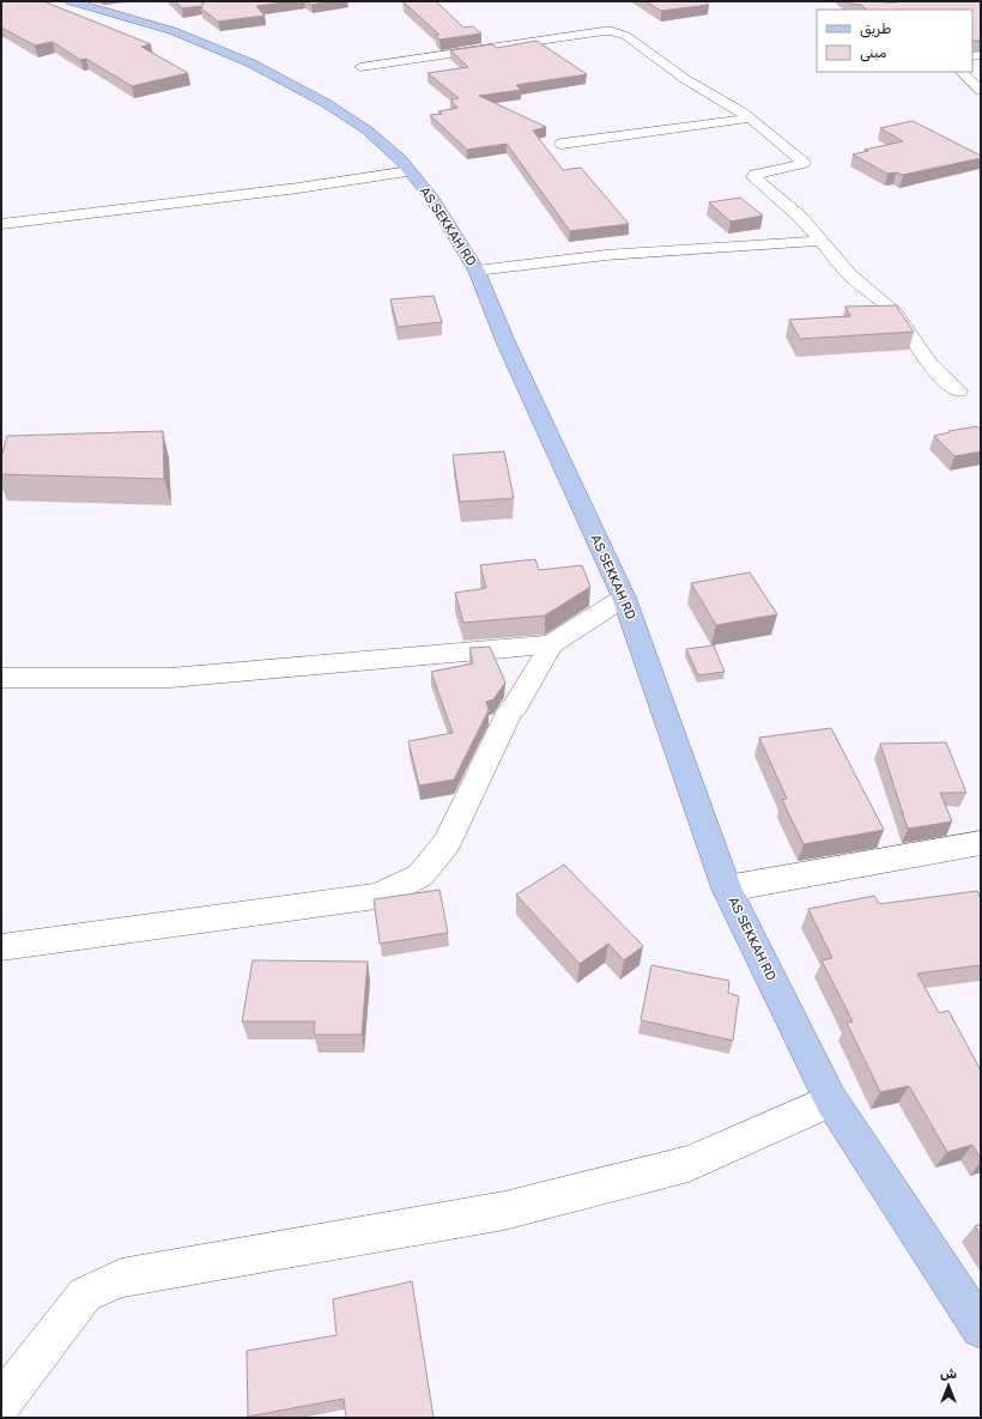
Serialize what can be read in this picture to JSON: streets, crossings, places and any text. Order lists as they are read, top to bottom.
{
  "streets": {
    "main road": ["AS SEKKAH RD"]
  },
  "legend": ["طريق", "مبنى"],
  "north": "top"
}
